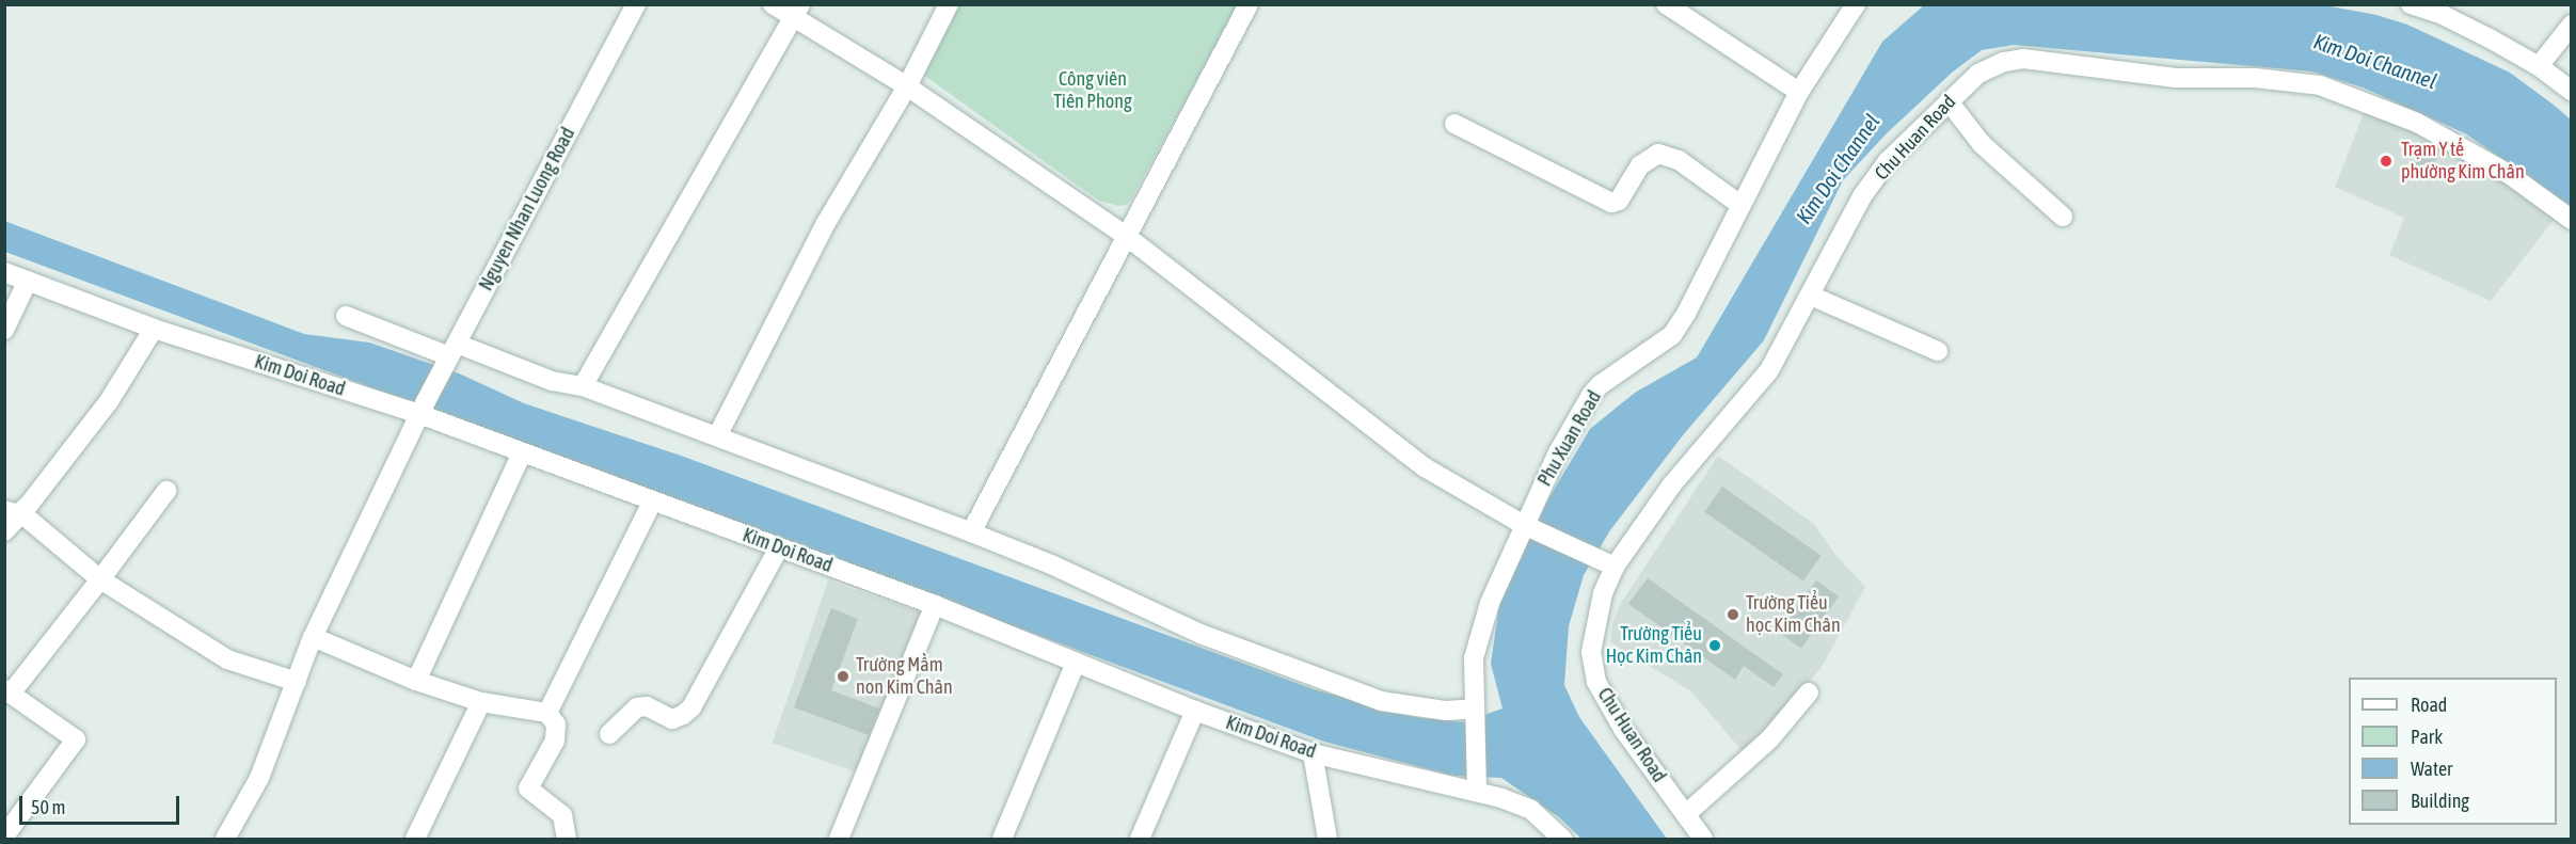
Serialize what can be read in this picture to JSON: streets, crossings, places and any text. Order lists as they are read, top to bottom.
{
  "streets": {
    "street": [
      "Chu Huan Road",
      "Nguyen Nhan Luong Road",
      "Kim Doi Road",
      "Phu Xuan Road"
    ]
  },
  "crossings": [
    ["Nguyen Nhan Luong Road", "Kim Doi Road"],
    ["Kim Doi Road", "Phu Xuan Road"]
  ],
  "water": ["Kim Doi Channel"],
  "parks": ["Công viên Tiên Phong"],
  "places": [
    "Trạm Y tế phường Kim Chân",
    "Trường Tiểu học Kim Chân",
    "Trường Tiểu Học Kim Chân",
    "Trường Mầm non Kim Chân"
  ],
  "legend": [
    "Road",
    "Park",
    "Water",
    "Building"
  ],
  "scale_bar": "50 m"
}
